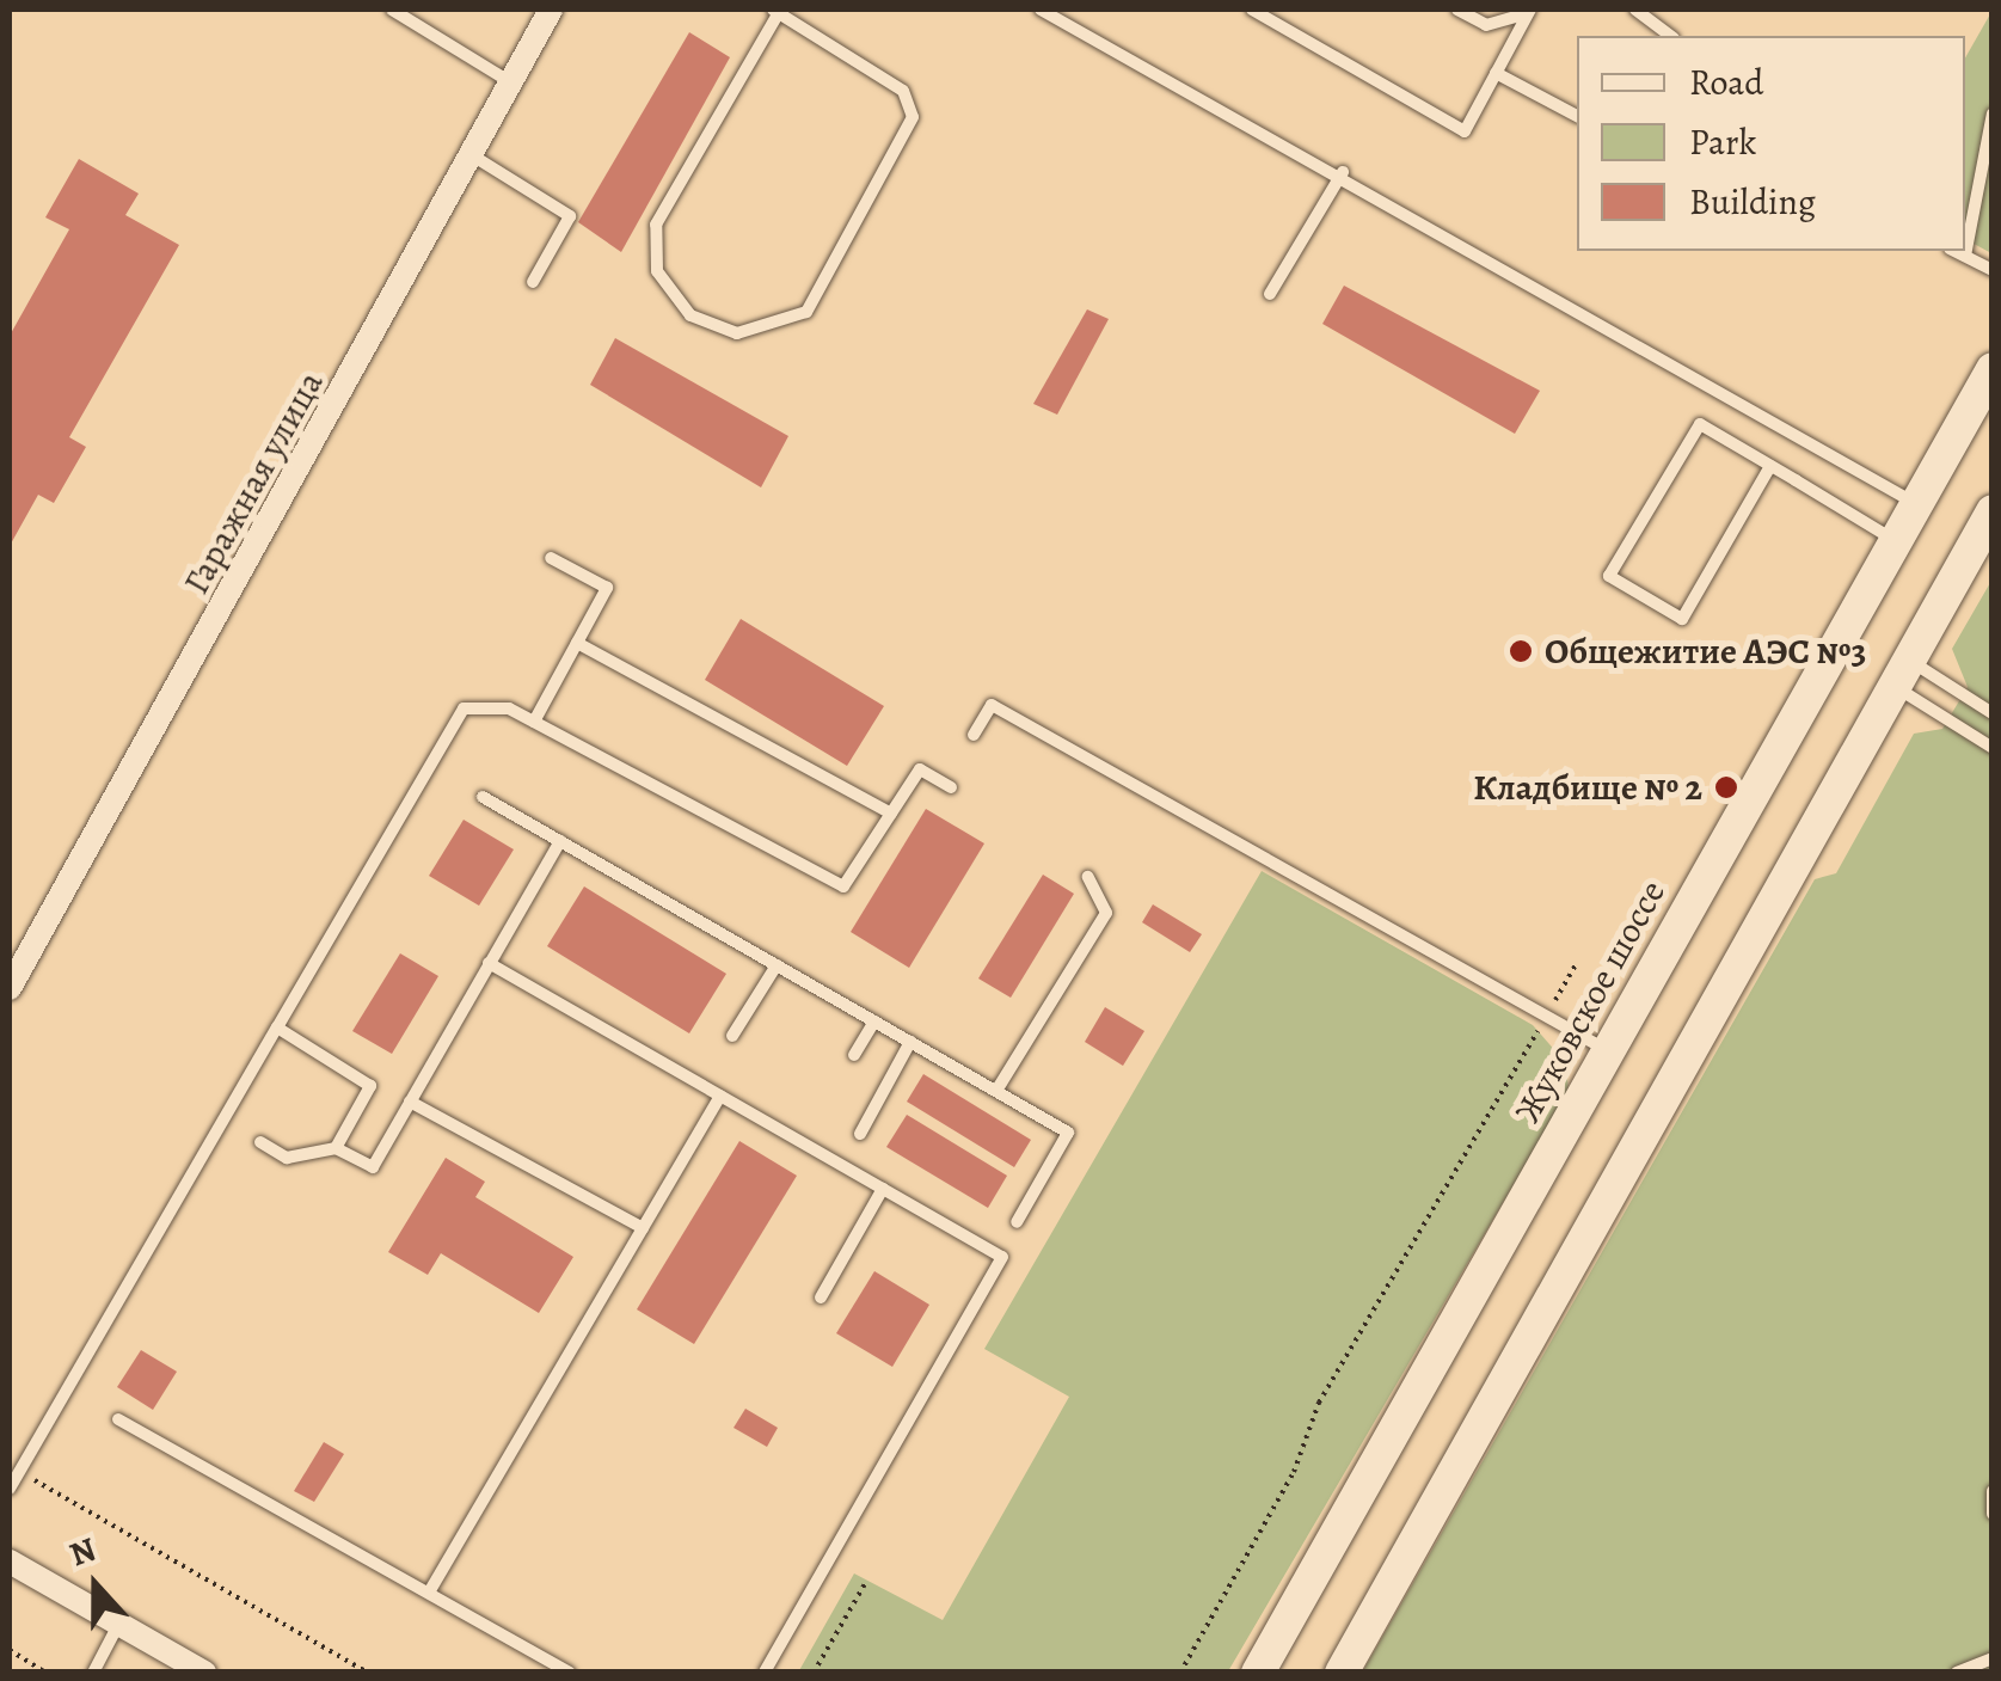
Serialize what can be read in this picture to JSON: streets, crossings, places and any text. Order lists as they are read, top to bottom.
{
  "streets": {
    "main road": ["Жуковское шоссе"],
    "street": ["Гаражная улица"]
  },
  "places": ["Общежитие АЭС №3", "Кладбище № 2"],
  "legend": ["Road", "Park", "Building"],
  "north": "top"
}
